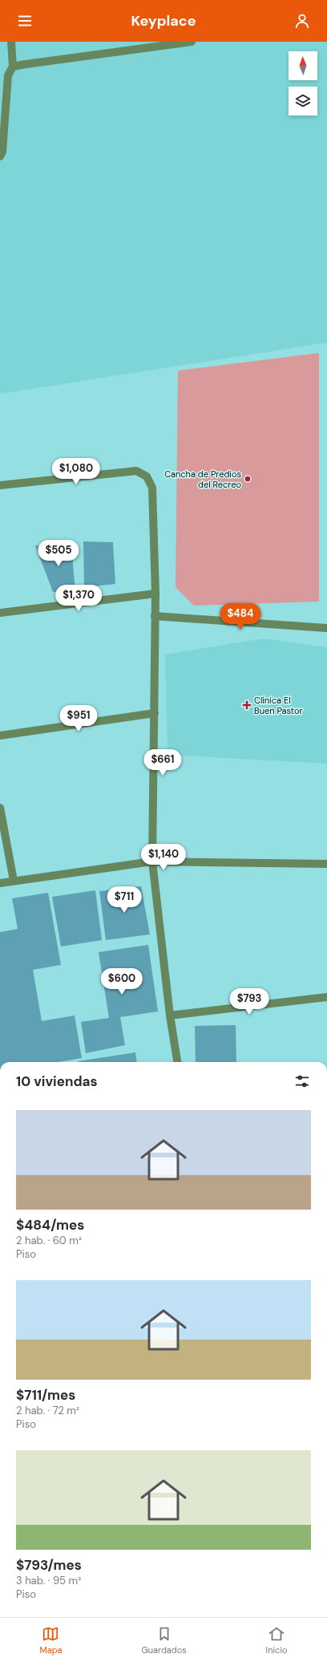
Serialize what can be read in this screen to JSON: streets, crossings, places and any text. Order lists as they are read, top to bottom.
{
  "places": {
    "other": ["Cancha de Predios del Recreo"],
    "health": ["Clínica El Buen Pastor"]
  },
  "north": "top",
  "page": {
    "header": "Keyplace",
    "price": [
      "$1,080",
      "$505",
      "$1,370",
      "$484",
      "$951",
      "$661",
      "$1,140",
      "$711",
      "$600",
      "$793"
    ],
    "heading": "10 viviendas",
    "list": [
      {
        "name": "$484/mes",
        "note": "2 hab. · 60 m² · Piso"
      },
      {
        "name": "$711/mes",
        "note": "2 hab. · 72 m² · Piso"
      },
      {
        "name": "$793/mes",
        "note": "3 hab. · 95 m² · Piso"
      }
    ],
    "tabs": ["Mapa", "Guardados", "Inicio"]
  }
}
